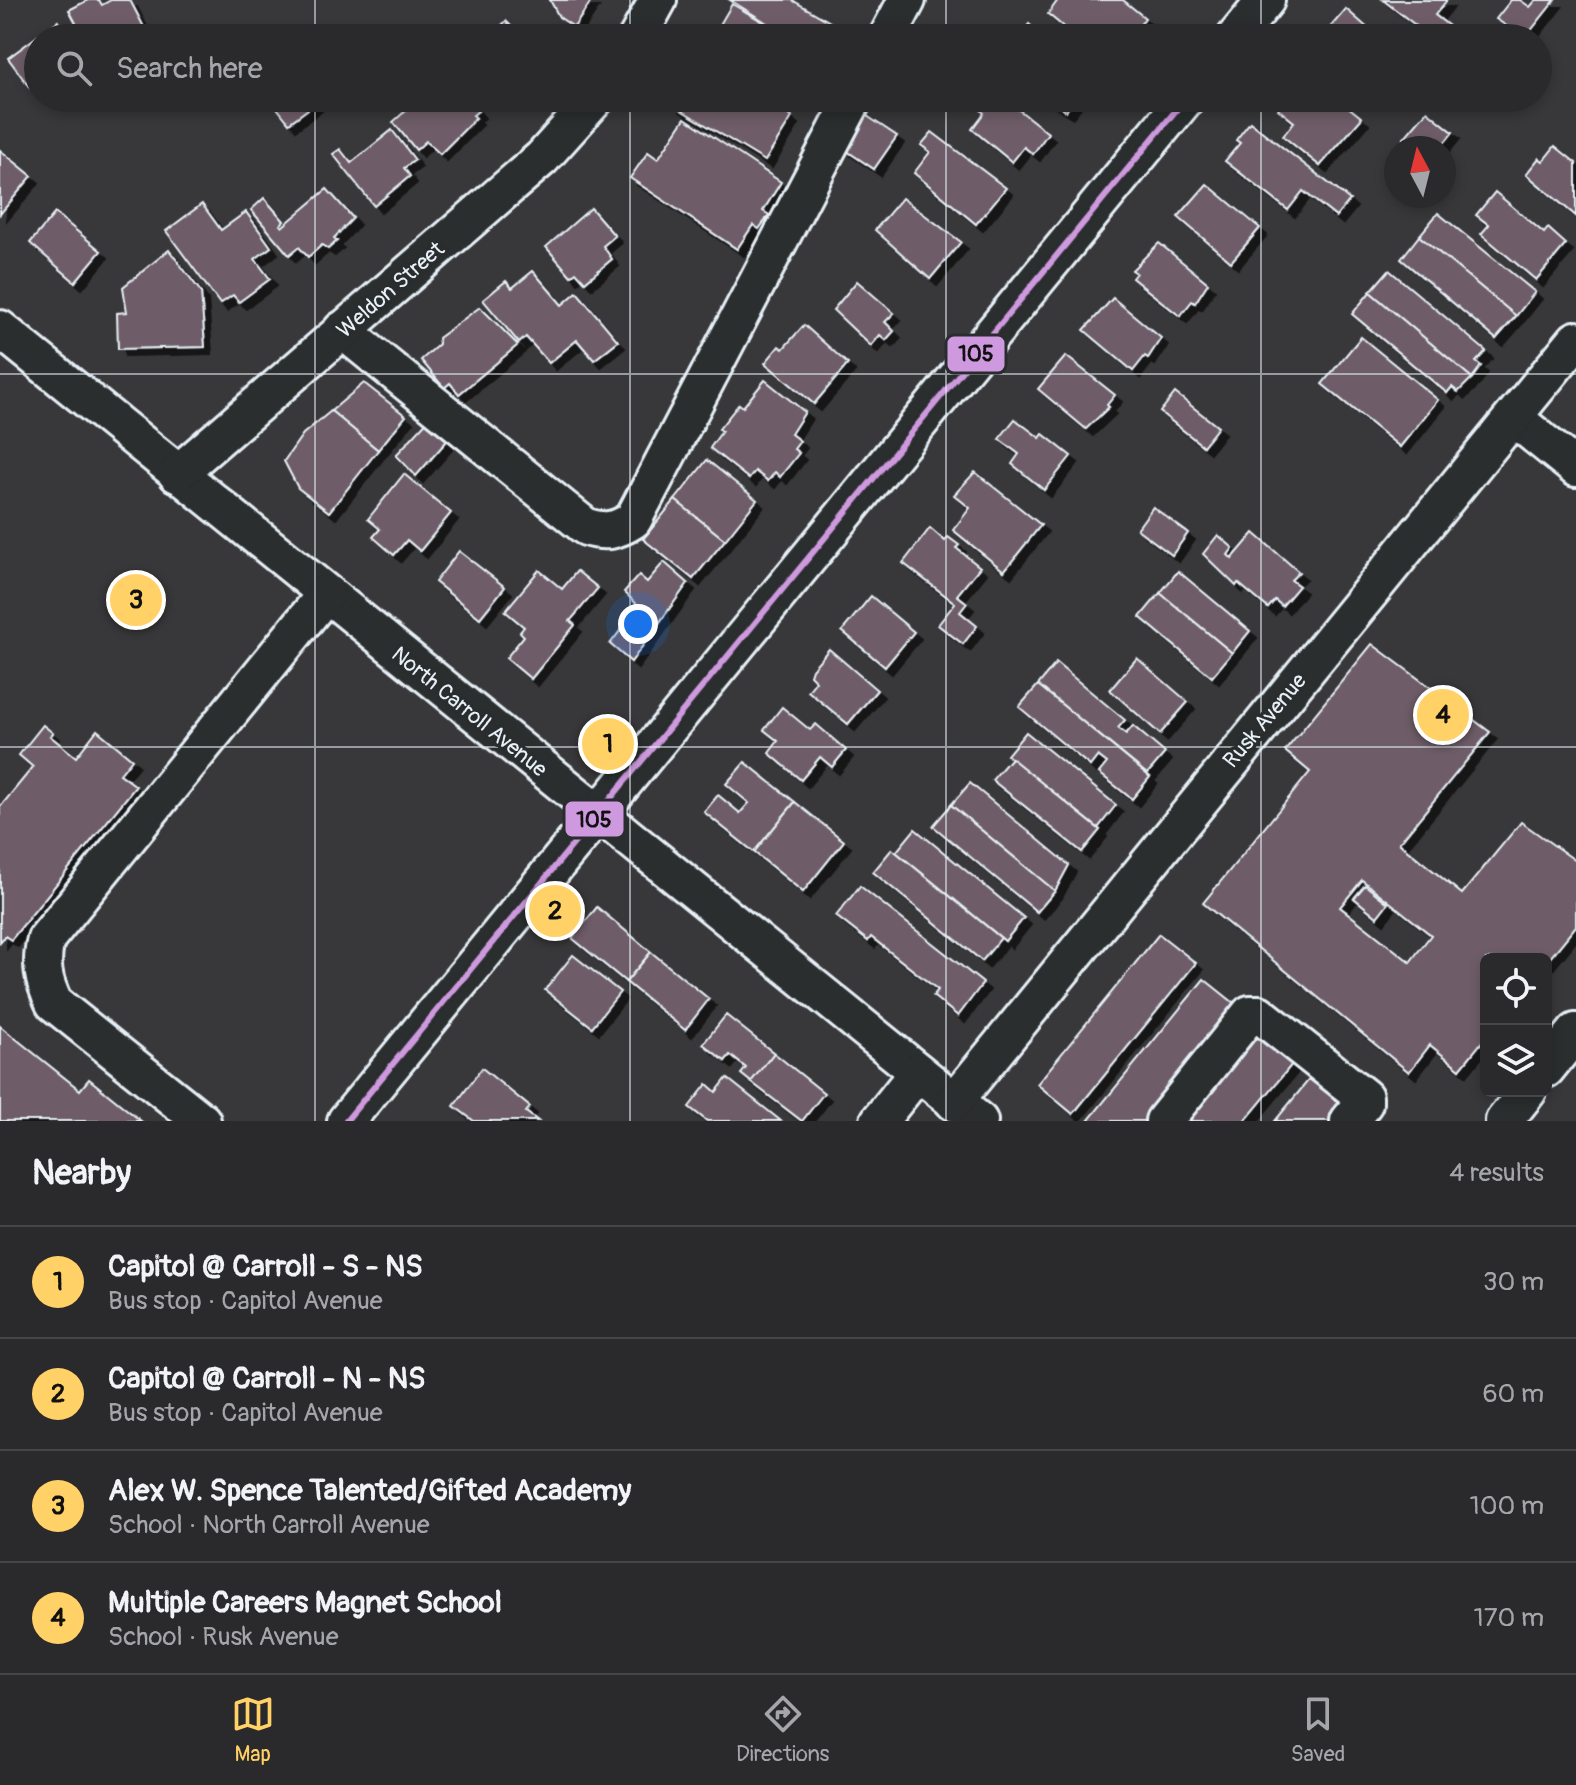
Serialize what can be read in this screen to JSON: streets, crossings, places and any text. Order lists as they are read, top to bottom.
{
  "streets": {
    "street": ["Weldon Street", "North Carroll Avenue", "Rusk Avenue"]
  },
  "crossings": [
    ["Weldon Street", "North Carroll Avenue"],
    ["North Carroll Avenue", "Rusk Avenue"]
  ],
  "lines": ["transit line 105"],
  "north": "top",
  "page": {
    "search": "Search here",
    "pins": [
      "3",
      "4",
      "1",
      "2"
    ],
    "heading": ["Nearby", "4 results"],
    "list": [
      {
        "mark": "1",
        "name": "Capitol @ Carroll - S - NS",
        "note": "Bus stop · Capitol Avenue",
        "value": "30 m"
      },
      {
        "mark": "2",
        "name": "Capitol @ Carroll - N - NS",
        "note": "Bus stop · Capitol Avenue",
        "value": "60 m"
      },
      {
        "mark": "3",
        "name": "Alex W. Spence Talented/Gifted Academy",
        "note": "School · North Carroll Avenue",
        "value": "100 m"
      },
      {
        "mark": "4",
        "name": "Multiple Careers Magnet School",
        "note": "School · Rusk Avenue",
        "value": "170 m"
      }
    ],
    "nav": ["Map", "Directions", "Saved"]
  }
}
